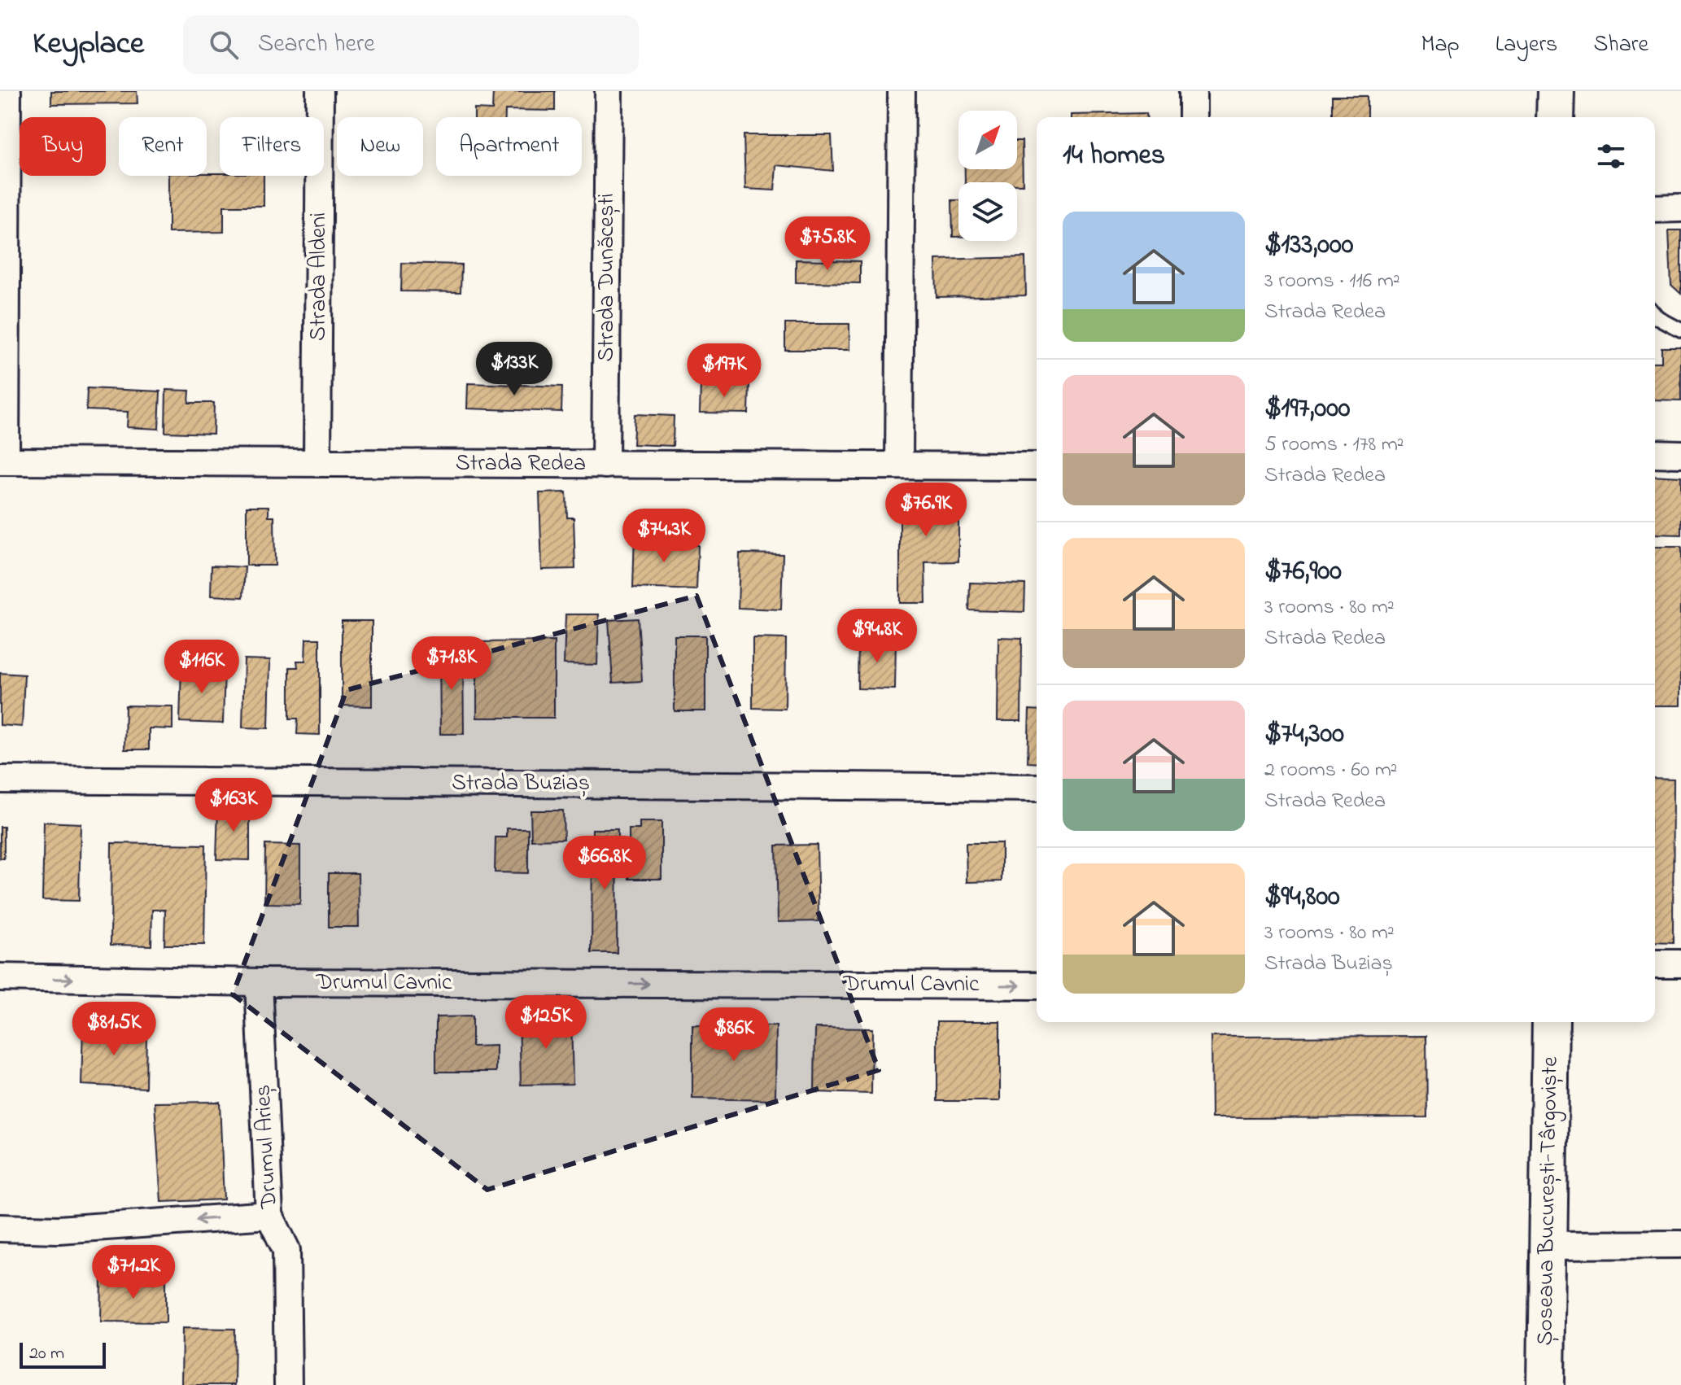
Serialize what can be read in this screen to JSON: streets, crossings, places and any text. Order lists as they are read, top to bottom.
{
  "streets": {
    "main road": ["Șoseaua București-Târgoviște"],
    "street": [
      "Strada Aldeni",
      "Strada Dunăcești",
      "Strada Redea",
      "Strada Buziaș",
      "Drumul Cavnic",
      "Drumul Arieș"
    ]
  },
  "crossings": [
    ["Strada Aldeni", "Strada Redea"],
    ["Strada Dunăcești", "Strada Redea"],
    ["Drumul Cavnic", "Drumul Arieș"]
  ],
  "one_way": ["Drumul Cavnic"],
  "scale_bar": "20 m",
  "north": "top right",
  "page": {
    "header": "Keyplace",
    "search": "Search here",
    "nav": ["Map", "Layers", "Share"],
    "chip": [
      "Buy",
      "Rent",
      "Filters",
      "New",
      "Apartment"
    ],
    "heading": "14 homes",
    "list": [
      {
        "name": "$133,000",
        "note": "3 rooms · 116 m² · Strada Redea"
      },
      {
        "name": "$197,000",
        "note": "5 rooms · 178 m² · Strada Redea"
      },
      {
        "name": "$76,900",
        "note": "3 rooms · 80 m² · Strada Redea"
      },
      {
        "name": "$74,300",
        "note": "2 rooms · 60 m² · Strada Redea"
      },
      {
        "name": "$94,800",
        "note": "3 rooms · 80 m² · Strada Buziaș"
      }
    ],
    "price": [
      "$75.8K",
      "$133K",
      "$197K",
      "$76.9K",
      "$74.3K",
      "$94.8K",
      "$71.8K",
      "$116K",
      "$163K",
      "$66.8K",
      "$125K",
      "$81.5K",
      "$86K",
      "$71.2K"
    ],
    "scale": "20 m"
  }
}
